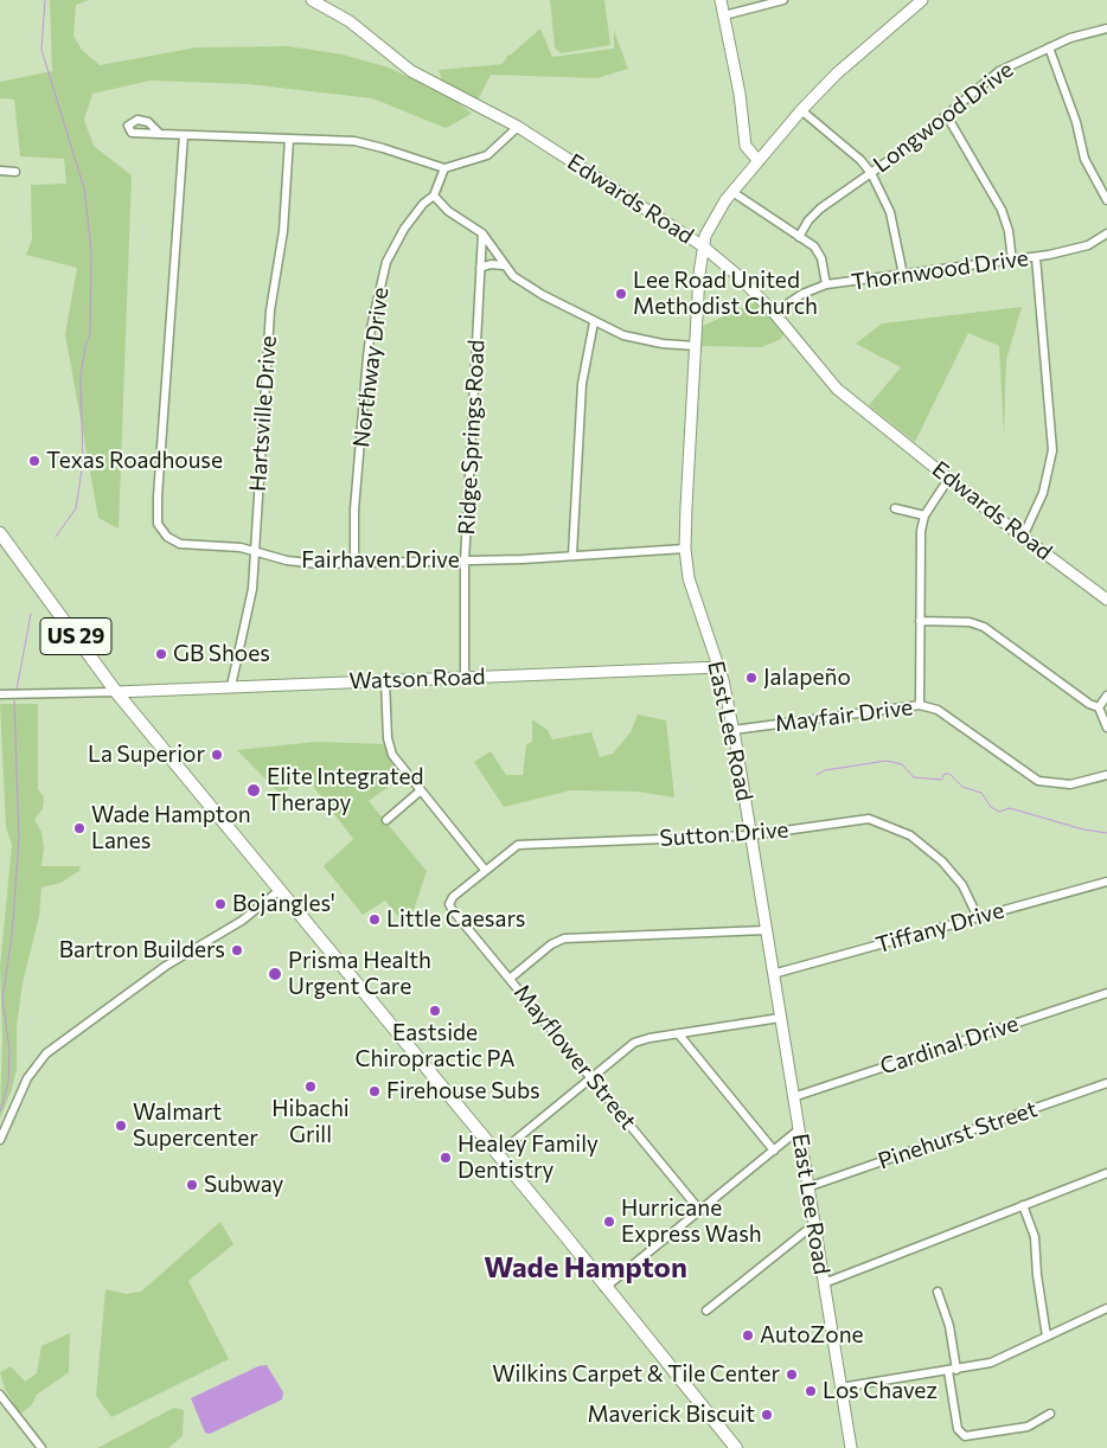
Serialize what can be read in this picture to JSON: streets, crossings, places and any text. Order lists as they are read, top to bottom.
{
  "streets": {
    "main road": ["US 29"],
    "street": [
      "Longwood Drive",
      "Edwards Road",
      "Thornwood Drive",
      "Northway Drive",
      "Hartsville Drive",
      "Ridge Springs Road",
      "Fairhaven Drive",
      "Watson Road",
      "Mayfair Drive",
      "East Lee Road",
      "Sutton Drive",
      "Tiffany Drive",
      "Cardinal Drive",
      "Mayflower Street",
      "Pinehurst Street"
    ]
  },
  "crossings": [
    ["Edwards Road", "Thornwood Drive"],
    ["Edwards Road", "East Lee Road"],
    ["Northway Drive", "Fairhaven Drive"],
    ["Hartsville Drive", "Fairhaven Drive"],
    ["Hartsville Drive", "Watson Road"],
    ["Ridge Springs Road", "Fairhaven Drive"],
    ["Ridge Springs Road", "Watson Road"],
    ["Fairhaven Drive", "East Lee Road"],
    ["US 29", "Watson Road"],
    ["Watson Road", "East Lee Road"],
    ["Mayfair Drive", "East Lee Road"],
    ["East Lee Road", "Sutton Drive"],
    ["East Lee Road", "Tiffany Drive"],
    ["East Lee Road", "Cardinal Drive"],
    ["East Lee Road", "Pinehurst Street"],
    ["Sutton Drive", "Tiffany Drive"],
    ["Sutton Drive", "Mayflower Street"]
  ],
  "districts": ["Wade Hampton"],
  "places": [
    "Lee Road United Methodist Church",
    "Texas Roadhouse",
    "GB Shoes",
    "Jalapeño",
    "La Superior",
    "Elite Integrated Therapy",
    "Wade Hampton Lanes",
    "Bojangles'",
    "Little Caesars",
    "Bartron Builders",
    "Prisma Health Urgent Care",
    "Eastside Chiropractic PA",
    "Hibachi Grill",
    "Firehouse Subs",
    "Walmart Supercenter",
    "Healey Family Dentistry",
    "Subway",
    "Hurricane Express Wash",
    "AutoZone",
    "Wilkins Carpet & Tile Center",
    "Los Chavez",
    "Maverick Biscuit"
  ]
}
